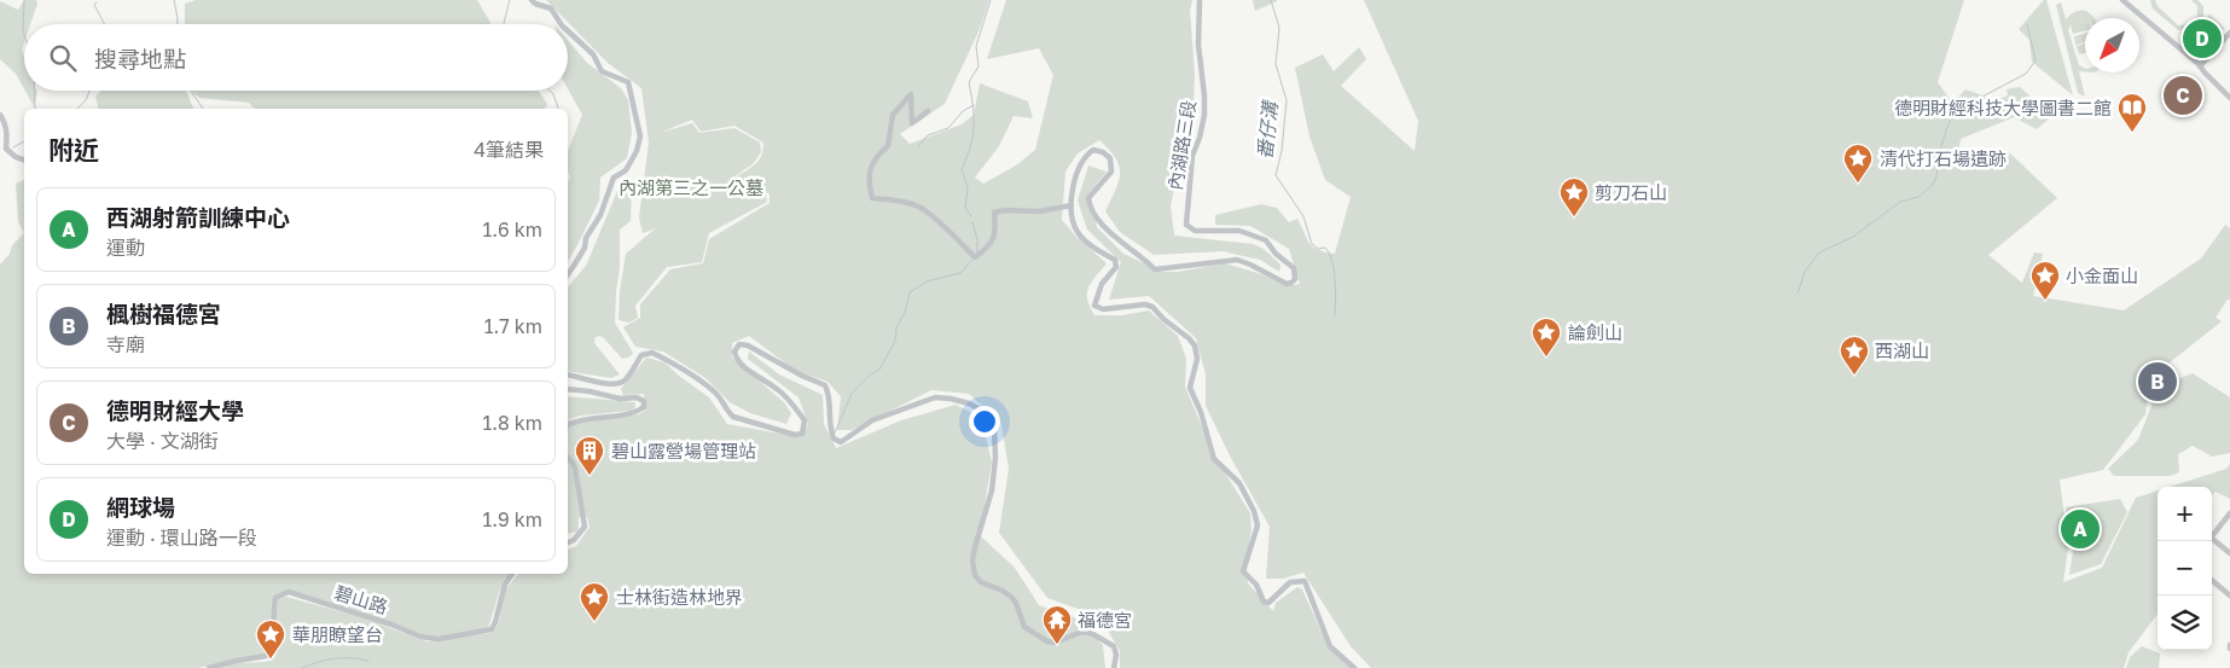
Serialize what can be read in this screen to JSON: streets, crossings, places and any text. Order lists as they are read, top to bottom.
{
  "streets": {
    "street": ["內湖路三段", "碧山路"]
  },
  "water": ["番仔溝"],
  "parks": ["內湖第三之一公墓"],
  "places": {
    "library": ["德明財經科技大學圖書二館"],
    "place": [
      "清代打石場遺跡",
      "剪刀石山",
      "小金面山",
      "論劍山",
      "西湖山",
      "士林街造林地界",
      "華朋瞭望台"
    ],
    "building": ["碧山露營場管理站"],
    "temple": ["福德宮"]
  },
  "north": "bottom left",
  "page": {
    "pins": [
      "D",
      "C",
      "B",
      "A"
    ],
    "search": "搜尋地點",
    "heading": ["附近", "4筆結果"],
    "list": [
      {
        "mark": "A",
        "name": "西湖射箭訓練中心",
        "note": "運動",
        "value": "1.6 km"
      },
      {
        "mark": "B",
        "name": "楓樹福德宮",
        "note": "寺廟",
        "value": "1.7 km"
      },
      {
        "mark": "C",
        "name": "德明財經大學",
        "note": "大學 · 文湖街",
        "value": "1.8 km"
      },
      {
        "mark": "D",
        "name": "網球場",
        "note": "運動 · 環山路一段",
        "value": "1.9 km"
      }
    ],
    "map_buttons": ["+", "−"]
  }
}
